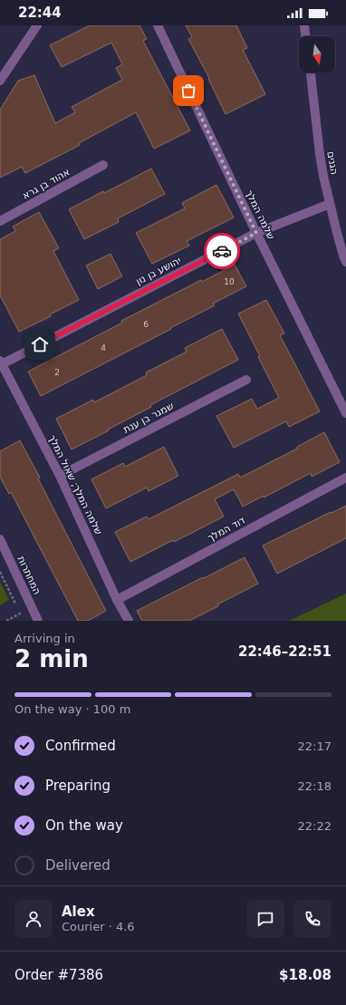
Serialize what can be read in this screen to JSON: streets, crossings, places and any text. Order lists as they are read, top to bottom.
{
  "streets": {
    "street": [
      "הגנים",
      "אהוד בן גרא",
      "שלמה המלך",
      "יהושע בן נון",
      "שמגר בן ענת",
      "שלמה המלך; שאול המלך",
      "דוד המלך",
      "המחתרות"
    ]
  },
  "crossings": [
    ["הגנים", "יהושע בן נון"],
    ["שלמה המלך", "יהושע בן נון"],
    ["יהושע בן נון", "שלמה המלך; שאול המלך"],
    ["שמגר בן ענת", "שלמה המלך; שאול המלך"],
    ["שלמה המלך; שאול המלך", "דוד המלך"]
  ],
  "house_numbers": [
    "10",
    "6",
    "4",
    "2"
  ],
  "north": "bottom",
  "page": {
    "status": "22:44",
    "heading": ["2 min", "Arriving in", "22:46–22:51"],
    "panel": [
      "Alex",
      "Courier · 4.6",
      "Order #7386",
      "$18.08"
    ],
    "bar": "On the way · 100 m",
    "list": [
      ["Confirmed", "22:17"],
      ["Preparing", "22:18"],
      ["On the way", "22:22"],
      "Delivered"
    ]
  }
}
